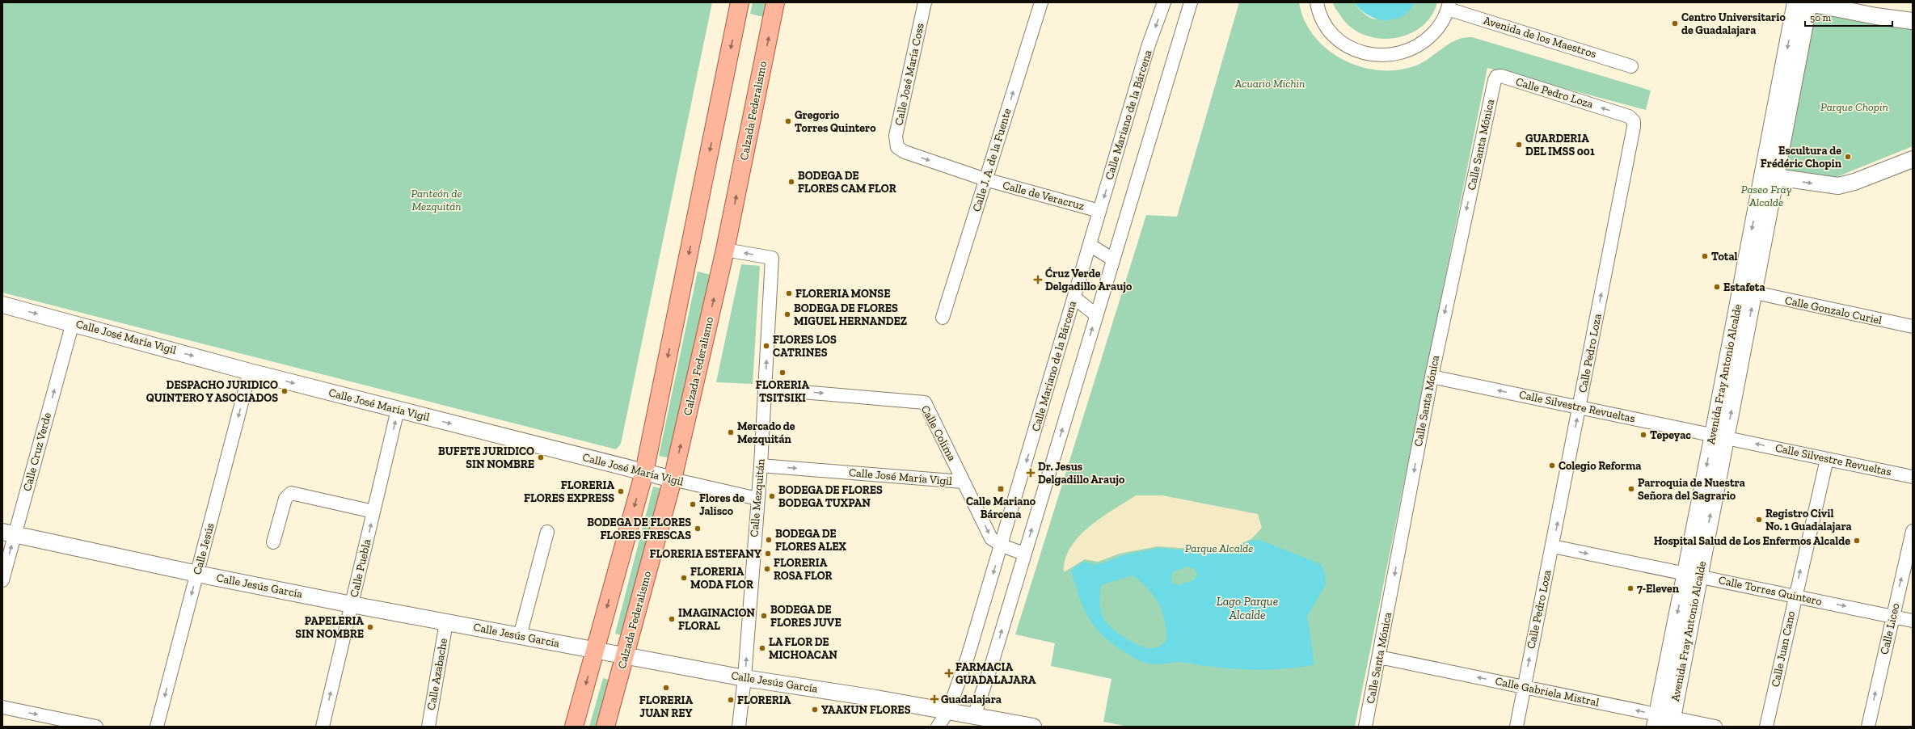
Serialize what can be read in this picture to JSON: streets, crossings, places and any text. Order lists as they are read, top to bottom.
{
  "streets": {
    "main road": ["Calzada Federalismo"],
    "street": [
      "Avenida de los Maestros",
      "Calle José María Coss",
      "Calle Pedro Loza",
      "Calle Mariano de la Bárcena",
      "Calle Santa Mónica",
      "Calle J. A. de la Fuente",
      "Calle de Veracruz",
      "Calle Gonzalo Curiel",
      "Calle José María Vigil",
      "Avenida Fray Antonio Alcalde",
      "Calle Silvestre Revueltas",
      "Calle Colima",
      "Calle Cruz Verde",
      "Calle Mezquitán",
      "Calle Jesús",
      "Calle Puebla",
      "Calle Jesús García",
      "Calle Torres Quintero",
      "Calle Liceo",
      "Calle Juan Cano",
      "Calle Azabache",
      "Calle Gabriela Mistral"
    ]
  },
  "crossings": [
    ["Calle José María Coss", "Calle de Veracruz"],
    ["Calle Pedro Loza", "Calle Santa Mónica"],
    ["Calle Pedro Loza", "Calle Silvestre Revueltas"],
    ["Calle Pedro Loza", "Calle Torres Quintero"],
    ["Calle Pedro Loza", "Calle Gabriela Mistral"],
    ["Calzada Federalismo", "Calle José María Vigil"],
    ["Calzada Federalismo", "Calle Mezquitán"],
    ["Calzada Federalismo", "Calle Jesús García"],
    ["Calle Mariano de la Bárcena", "Calle de Veracruz"],
    ["Calle Mariano de la Bárcena", "Calle Colima"],
    ["Calle Mariano de la Bárcena", "Calle Jesús García"],
    ["Calle Santa Mónica", "Calle Silvestre Revueltas"],
    ["Calle Santa Mónica", "Calle Gabriela Mistral"],
    ["Calle J. A. de la Fuente", "Calle de Veracruz"],
    ["Calle Gonzalo Curiel", "Avenida Fray Antonio Alcalde"],
    ["Calle José María Vigil", "Calle Colima"],
    ["Calle José María Vigil", "Calle Cruz Verde"],
    ["Calle José María Vigil", "Calle Mezquitán"],
    ["Calle José María Vigil", "Calle Jesús"],
    ["Calle José María Vigil", "Calle Puebla"],
    ["Avenida Fray Antonio Alcalde", "Calle Silvestre Revueltas"],
    ["Avenida Fray Antonio Alcalde", "Calle Torres Quintero"],
    ["Avenida Fray Antonio Alcalde", "Calle Gabriela Mistral"],
    ["Calle Silvestre Revueltas", "Calle Juan Cano"],
    ["Calle Colima", "Calle Mezquitán"],
    ["Calle Cruz Verde", "Calle Jesús García"],
    ["Calle Mezquitán", "Calle Jesús García"],
    ["Calle Jesús", "Calle Jesús García"],
    ["Calle Puebla", "Calle Jesús García"],
    ["Calle Jesús García", "Calle Azabache"],
    ["Calle Torres Quintero", "Calle Liceo"],
    ["Calle Torres Quintero", "Calle Juan Cano"]
  ],
  "one_way": [
    "Calle Pedro Loza",
    "Calle Santa Mónica",
    "Calle J. A. de la Fuente",
    "Calle de Veracruz",
    "Calle José María Vigil",
    "Calle Silvestre Revueltas",
    "Calle Colima",
    "Calle Cruz Verde",
    "Calle Mezquitán",
    "Calle Jesús",
    "Calle Puebla",
    "Calle Torres Quintero",
    "Calle Liceo",
    "Calle Juan Cano",
    "Calle Gabriela Mistral"
  ],
  "water": ["Lago Parque Alcalde"],
  "parks": [
    "Acuario Michin",
    "Parque Chopin",
    "Paseo Fray Alcalde",
    "Panteón de Mezquitán",
    "Parque Alcalde"
  ],
  "places": {
    "other": [
      "Centro Universitario de Guadalajara",
      "Gregorio Torres Quintero",
      "GUARDERIA DEL IMSS 001",
      "Escultura de Frédéric Chopin",
      "BODEGA DE FLORES CAM FLOR",
      "Total",
      "Estafeta",
      "FLORERIA MONSE",
      "BODEGA DE FLORES MIGUEL HERNANDEZ",
      "FLORES LOS CATRINES",
      "FLORERIA TSITSIKI",
      "DESPACHO JURIDICO QUINTERO Y ASOCIADOS",
      "Mercado de Mezquitán",
      "Tepeyac",
      "BUFETE JURIDICO SIN NOMBRE",
      "Colegio Reforma",
      "Parroquia de Nuestra Señora del Sagrario",
      "FLORERIA FLORES EXPRESS",
      "BODEGA DE FLORES BODEGA TUXPAN",
      "Flores de Jalisco",
      "Registro Civil No. 1 Guadalajara",
      "BODEGA DE FLORES FLORES FRESCAS",
      "BODEGA DE FLORES ALEX",
      "Hospital Salud de Los Enfermos Alcalde",
      "FLORERIA ESTEFANY",
      "FLORERIA ROSA FLOR",
      "FLORERIA MODA FLOR",
      "7-Eleven",
      "BODEGA DE FLORES JUVE",
      "IMAGINACION FLORAL",
      "PAPELERIA SIN NOMBRE",
      "LA FLOR DE MICHOACAN",
      "FLORERIA JUAN REY",
      "FLORERIA",
      "YAAKUN FLORES"
    ],
    "health": [
      "Ćruz Verde Delgadillo Araujo",
      "Dr. Jesus Delgadillo Araujo",
      "FARMACIA GUADALAJARA",
      "Guadalajara"
    ],
    "transit": ["Calle Mariano Bárcena"]
  },
  "scale_bar": "50 m"
}
